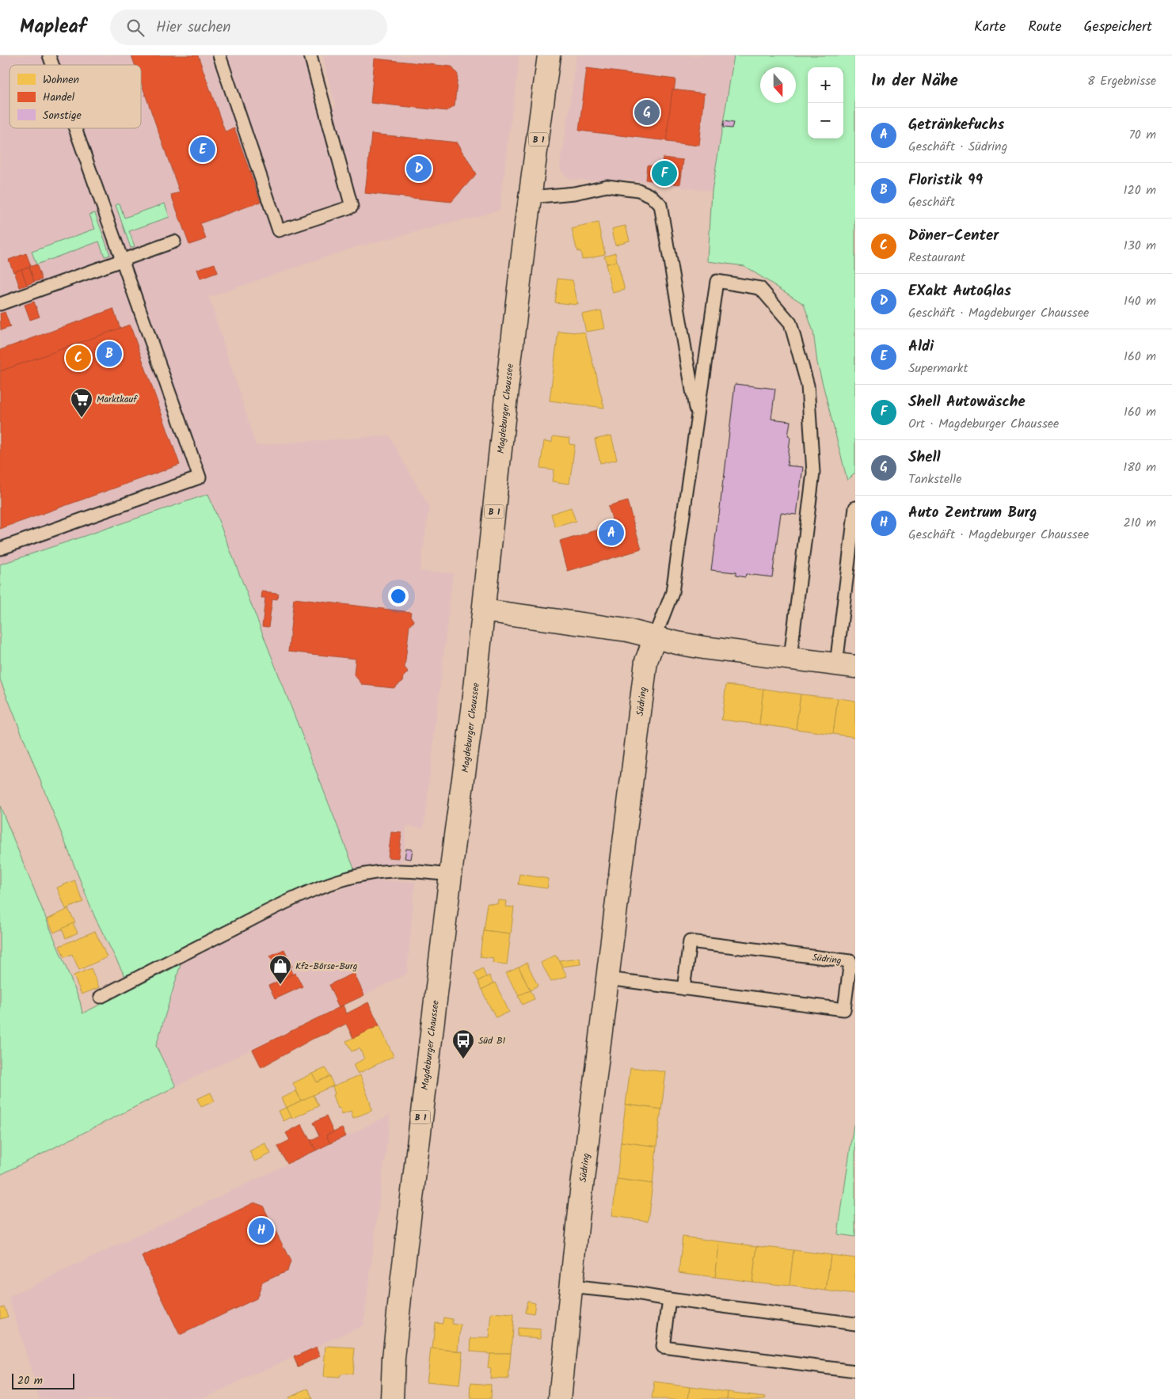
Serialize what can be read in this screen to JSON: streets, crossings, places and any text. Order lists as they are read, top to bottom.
{
  "streets": {
    "main road": ["B 1", "Magdeburger Chaussee", "Südring"]
  },
  "places": {
    "supermarket": ["Marktkauf"],
    "shop": ["Kfz-Börse-Burg"],
    "bus stop": ["Süd B1"]
  },
  "legend": ["Wohnen", "Handel", "Sonstige"],
  "scale_bar": "20 m",
  "north": "bottom",
  "page": {
    "header": "Mapleaf",
    "search": "Hier suchen",
    "nav": ["Karte", "Route", "Gespeichert"],
    "heading": ["In der Nähe", "8 Ergebnisse"],
    "map_buttons": ["+", "−"],
    "pins": [
      "G",
      "E",
      "D",
      "F",
      "B",
      "C",
      "A",
      "H"
    ],
    "list": [
      {
        "mark": "A",
        "name": "Getränkefuchs",
        "note": "Geschäft · Südring",
        "value": "70 m"
      },
      {
        "mark": "B",
        "name": "Floristik 99",
        "note": "Geschäft",
        "value": "120 m"
      },
      {
        "mark": "C",
        "name": "Döner-Center",
        "note": "Restaurant",
        "value": "130 m"
      },
      {
        "mark": "D",
        "name": "EXakt AutoGlas",
        "note": "Geschäft · Magdeburger Chaussee",
        "value": "140 m"
      },
      {
        "mark": "E",
        "name": "Aldi",
        "note": "Supermarkt",
        "value": "160 m"
      },
      {
        "mark": "F",
        "name": "Shell Autowäsche",
        "note": "Ort · Magdeburger Chaussee",
        "value": "160 m"
      },
      {
        "mark": "G",
        "name": "Shell",
        "note": "Tankstelle",
        "value": "180 m"
      },
      {
        "mark": "H",
        "name": "Auto Zentrum Burg",
        "note": "Geschäft · Magdeburger Chaussee",
        "value": "210 m"
      }
    ],
    "scale": "20 m"
  }
}
